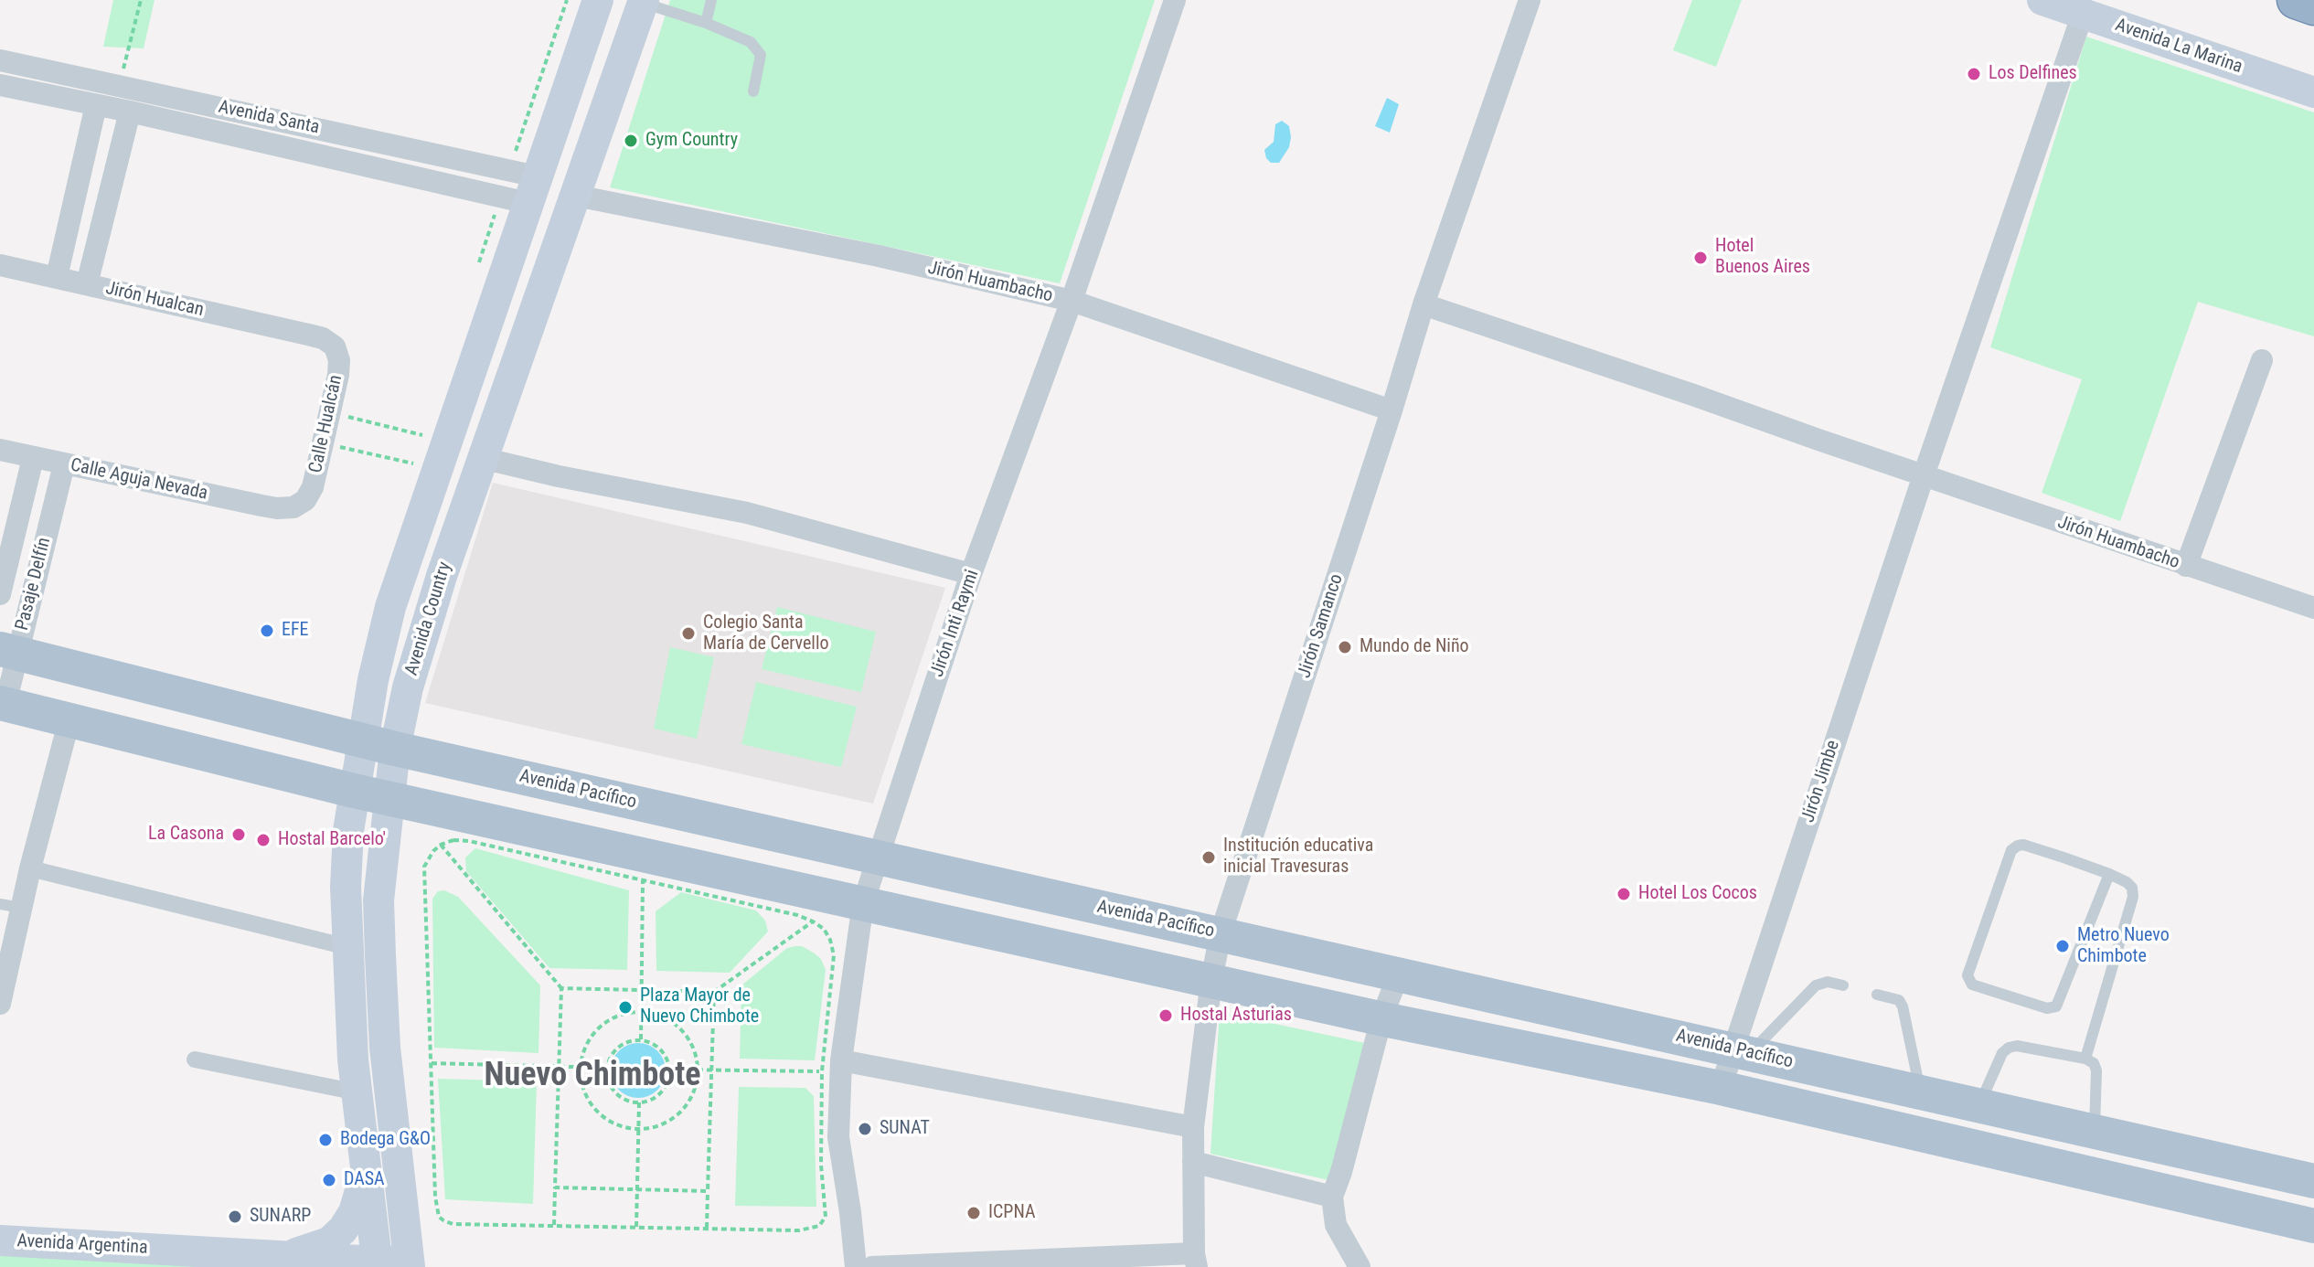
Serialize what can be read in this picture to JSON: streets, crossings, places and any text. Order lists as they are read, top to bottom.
{
  "streets": {
    "main road": [
      "Avenida La Marina",
      "Avenida Country",
      "Avenida Pacífico",
      "Avenida Argentina"
    ],
    "street": [
      "Avenida Santa",
      "Jirón Huambacho",
      "Jirón Hualcan",
      "Calle Hualcán",
      "Calle Aguja Nevada",
      "Pasaje Delfín",
      "Jirón Inti Raymi",
      "Jirón Samanco",
      "Jirón Jimbe"
    ]
  },
  "crossings": [
    ["Avenida La Marina", "Jirón Jimbe"],
    ["Avenida Santa", "Avenida Country"],
    ["Jirón Huambacho", "Avenida Country"],
    ["Jirón Huambacho", "Jirón Inti Raymi"],
    ["Jirón Huambacho", "Jirón Samanco"],
    ["Jirón Huambacho", "Jirón Jimbe"],
    ["Jirón Hualcan", "Calle Hualcán"],
    ["Calle Hualcán", "Calle Aguja Nevada"],
    ["Calle Aguja Nevada", "Pasaje Delfín"],
    ["Pasaje Delfín", "Avenida Pacífico"],
    ["Avenida Country", "Avenida Pacífico"],
    ["Avenida Country", "Avenida Argentina"],
    ["Jirón Inti Raymi", "Avenida Pacífico"],
    ["Jirón Samanco", "Avenida Pacífico"],
    ["Jirón Jimbe", "Avenida Pacífico"]
  ],
  "districts": ["Nuevo Chimbote"],
  "places": [
    "Los Delfines",
    "Gym Country",
    "Hotel Buenos Aires",
    "EFE",
    "Colegio Santa María de Cervello",
    "Mundo de Niño",
    "La Casona",
    "Hostal Barcelo'",
    "Institución educativa inicial Travesuras",
    "Hotel Los Cocos",
    "Metro Nuevo Chimbote",
    "Plaza Mayor de Nuevo Chimbote",
    "Hostal Asturias",
    "SUNAT",
    "Bodega G&O",
    "DASA",
    "ICPNA",
    "SUNARP"
  ]
}
